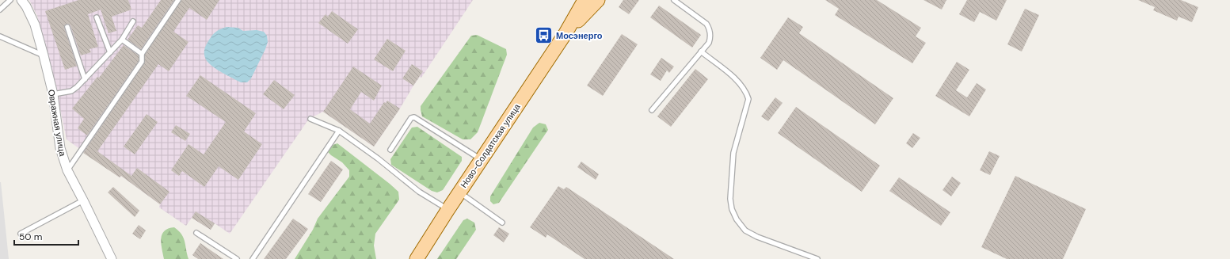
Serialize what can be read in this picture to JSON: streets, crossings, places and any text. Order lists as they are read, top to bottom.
{
  "streets": {
    "main road": ["Ново-Солдатская улица"],
    "street": ["Овражная улица"]
  },
  "places": {
    "bus stop": ["Мосэнерго"]
  },
  "scale_bar": "50 m"
}
